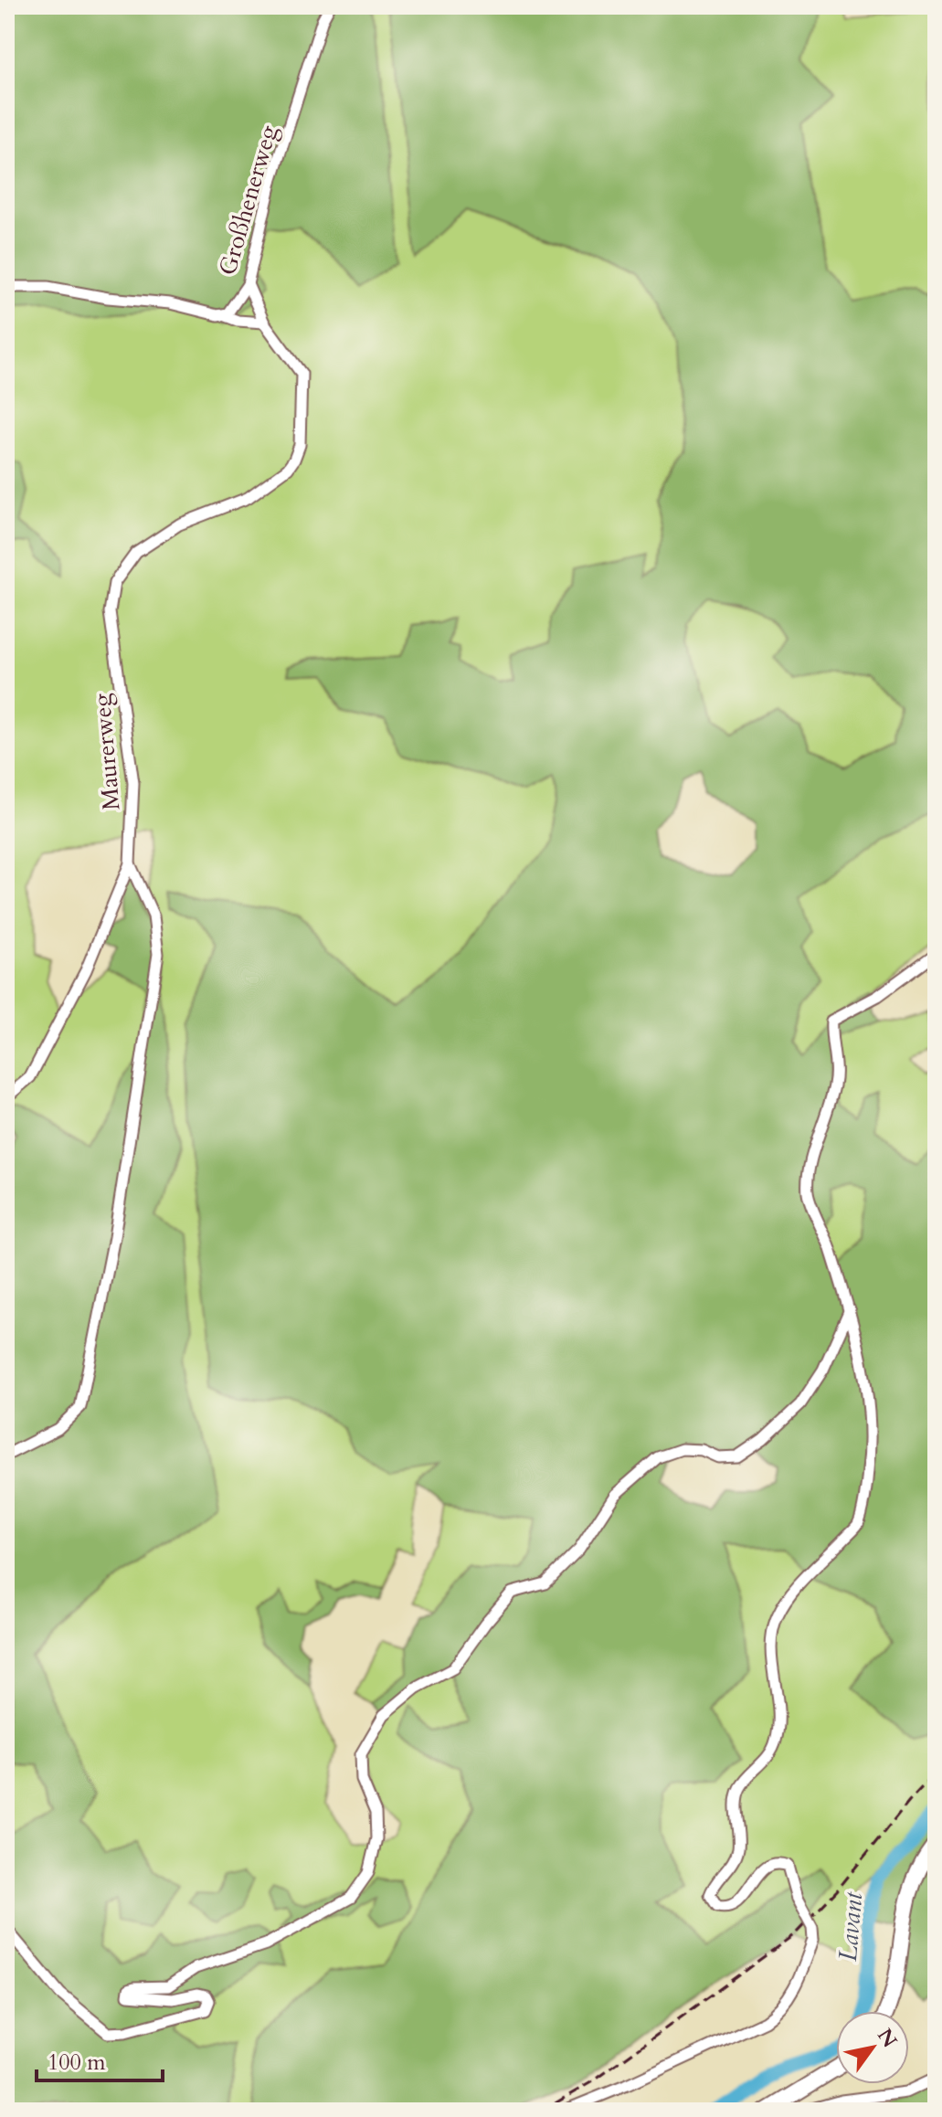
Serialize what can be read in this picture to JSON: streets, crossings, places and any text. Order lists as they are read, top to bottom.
{
  "streets": {
    "street": ["Großhenerweg", "Maurerweg"]
  },
  "crossings": [
    ["Großhenerweg", "Maurerweg"]
  ],
  "water": ["Lavant"],
  "scale_bar": "100 m",
  "north": "top right"
}
